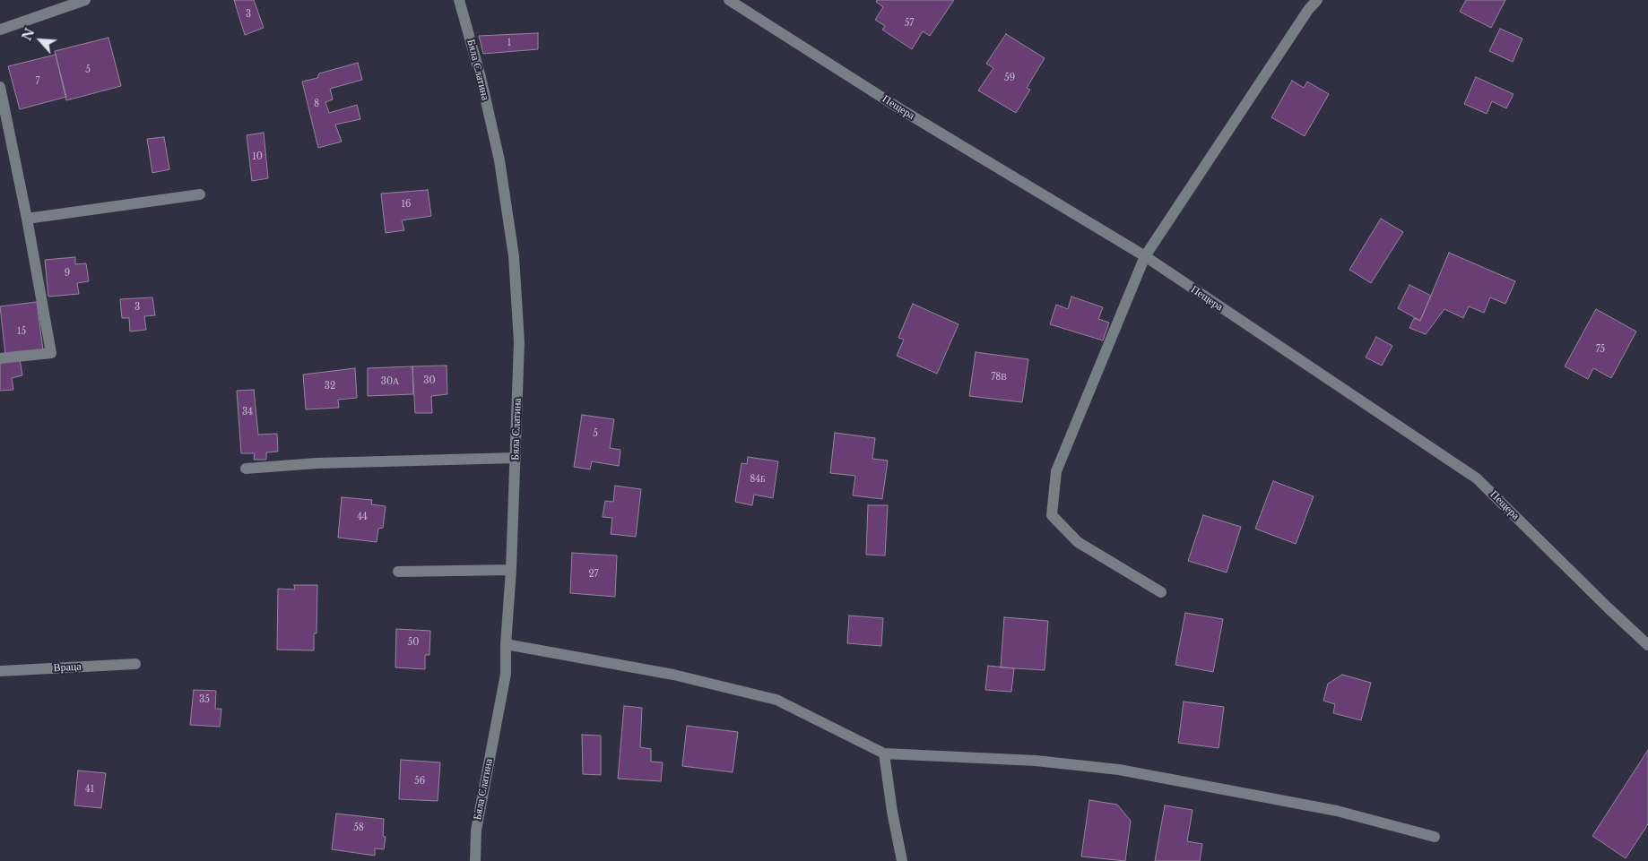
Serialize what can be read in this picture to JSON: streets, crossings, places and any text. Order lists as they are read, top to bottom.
{
  "streets": {
    "street": ["Бяла Слатина", "Пещера", "Враца"]
  },
  "house_numbers": [
    "3",
    "57",
    "1",
    "5",
    "59",
    "7",
    "8",
    "10",
    "16",
    "9",
    "3",
    "15",
    "75",
    "78В",
    "30",
    "30А",
    "32",
    "34",
    "5",
    "84Б",
    "44",
    "27",
    "50",
    "35",
    "56",
    "41",
    "58"
  ],
  "north": "top left"
}
